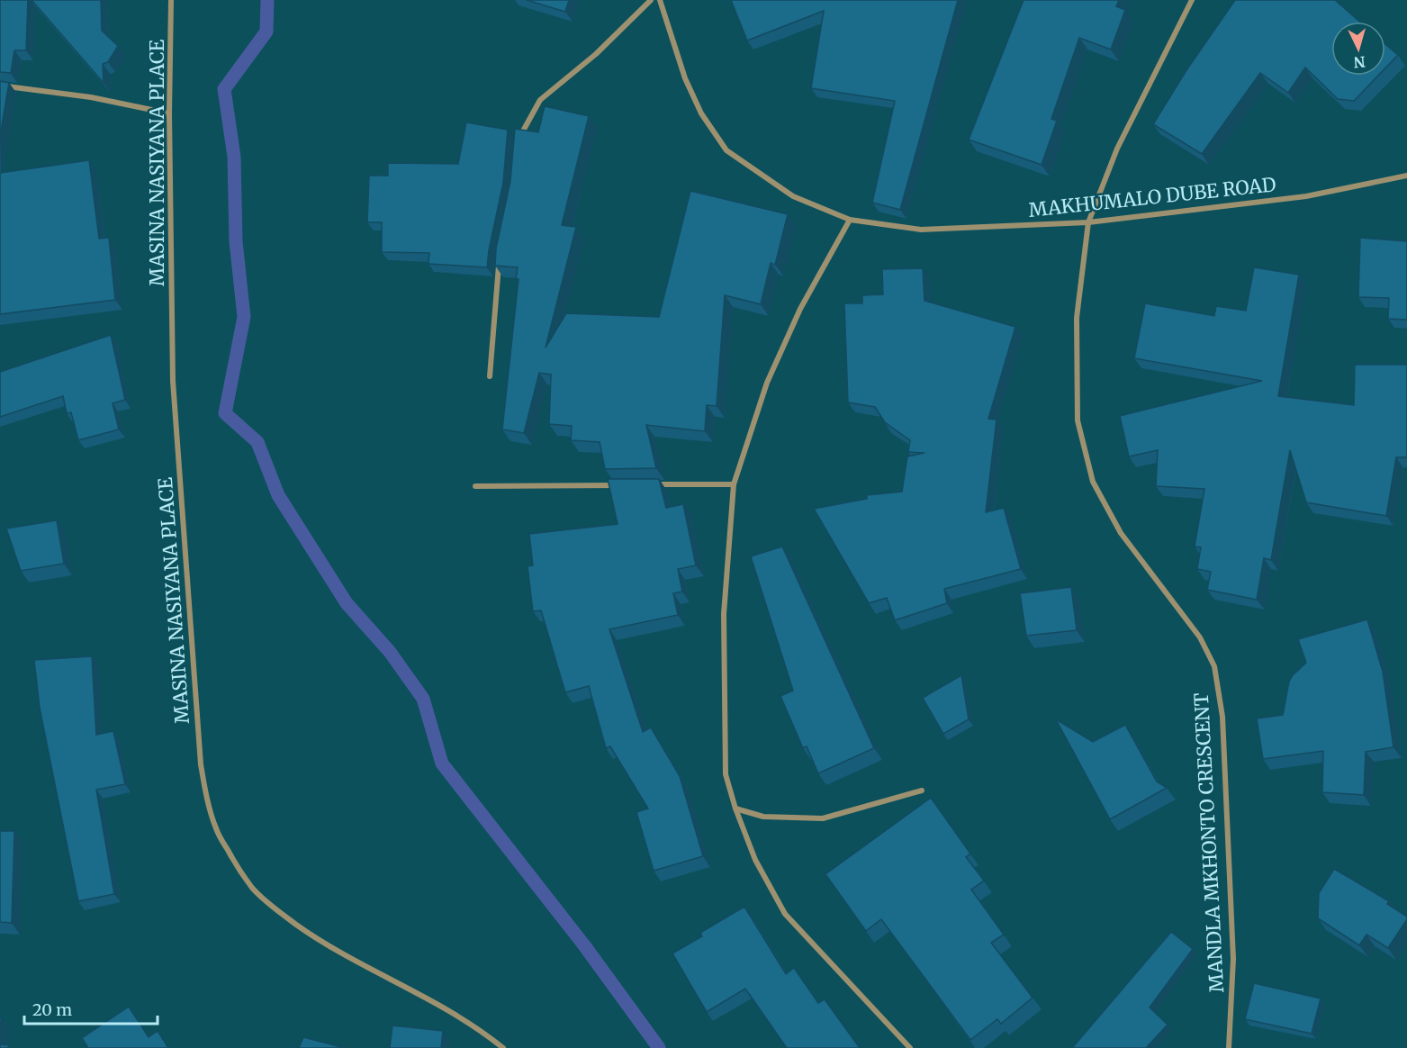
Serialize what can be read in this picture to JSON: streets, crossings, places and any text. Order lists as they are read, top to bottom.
{
  "streets": {
    "street": ["MASINA NASIYANA PLACE", "MAKHUMALO DUBE ROAD", "MANDLA MKHONTO CRESCENT"]
  },
  "crossings": [
    ["MAKHUMALO DUBE ROAD", "MANDLA MKHONTO CRESCENT"]
  ],
  "scale_bar": "20 m",
  "north": "bottom"
}
